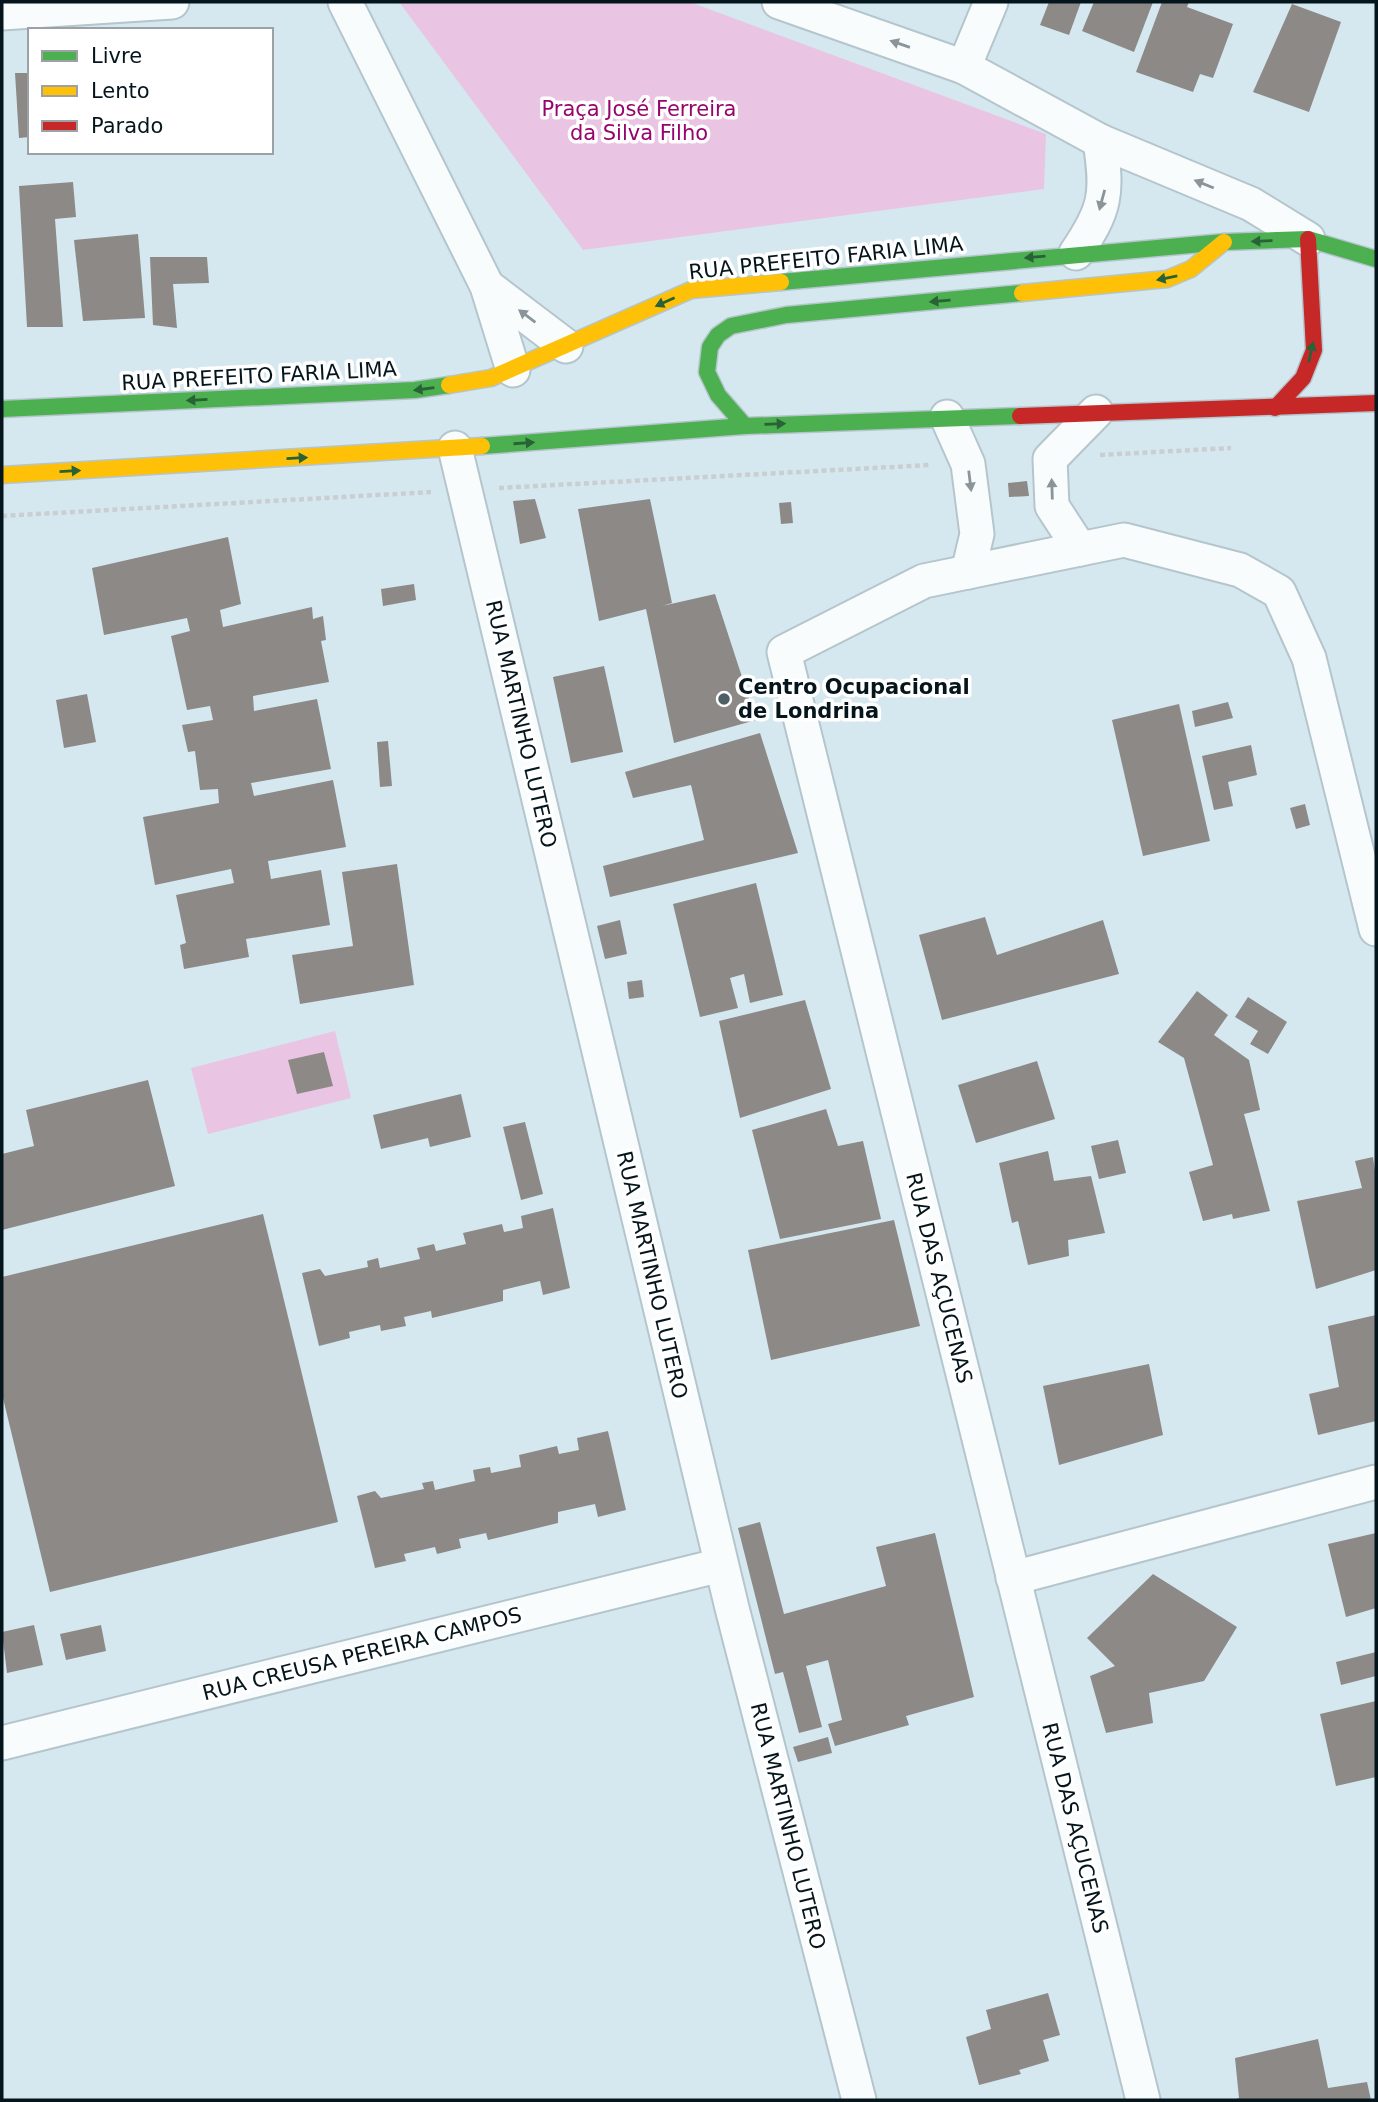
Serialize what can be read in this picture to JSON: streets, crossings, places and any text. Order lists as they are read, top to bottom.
{
  "streets": {
    "main road": ["RUA PREFEITO FARIA LIMA"],
    "street": ["RUA MARTINHO LUTERO", "RUA DAS AÇUCENAS", "RUA CREUSA PEREIRA CAMPOS"]
  },
  "crossings": [
    ["RUA MARTINHO LUTERO", "RUA CREUSA PEREIRA CAMPOS"]
  ],
  "parks": ["Praça José Ferreira da Silva Filho"],
  "places": ["Centro Ocupacional de Londrina"],
  "legend": ["Livre", "Lento", "Parado"]
}
